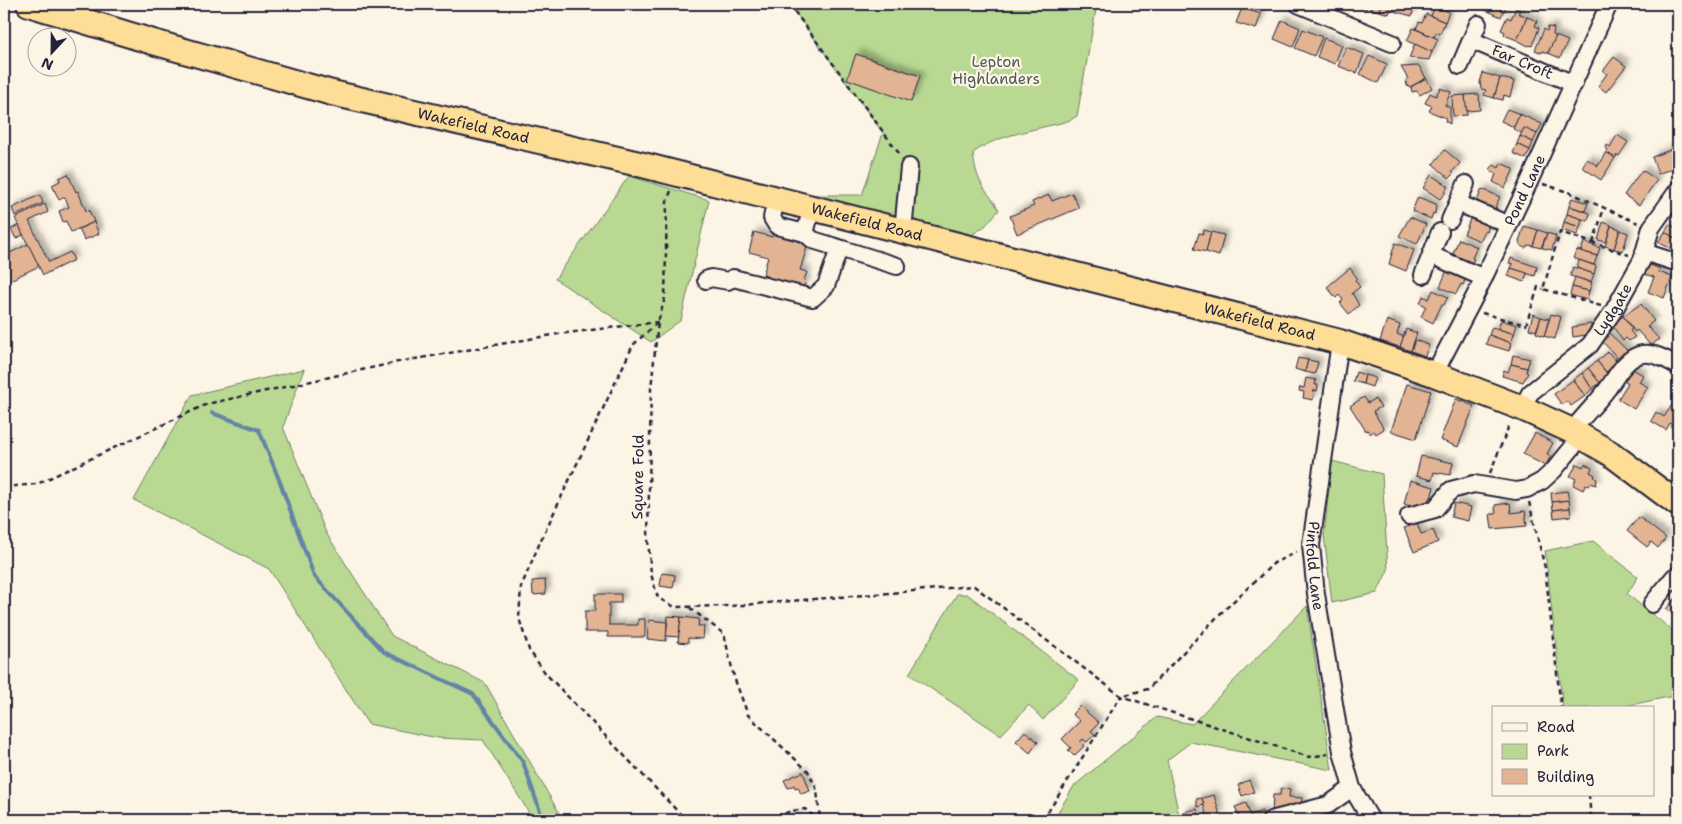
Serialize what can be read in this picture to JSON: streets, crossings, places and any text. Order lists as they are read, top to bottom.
{
  "streets": {
    "highway": ["Wakefield Road"],
    "street": [
      "Far Croft",
      "Pond Lane",
      "Lydgate",
      "Pinfold Lane"
    ],
    "path": ["Square Fold"]
  },
  "crossings": [
    ["Far Croft", "Pond Lane"],
    ["Wakefield Road", "Pond Lane"],
    ["Wakefield Road", "Lydgate"],
    ["Wakefield Road", "Pinfold Lane"]
  ],
  "parks": ["Lepton Highlanders"],
  "legend": ["Road", "Park", "Building"],
  "north": "bottom"
}
